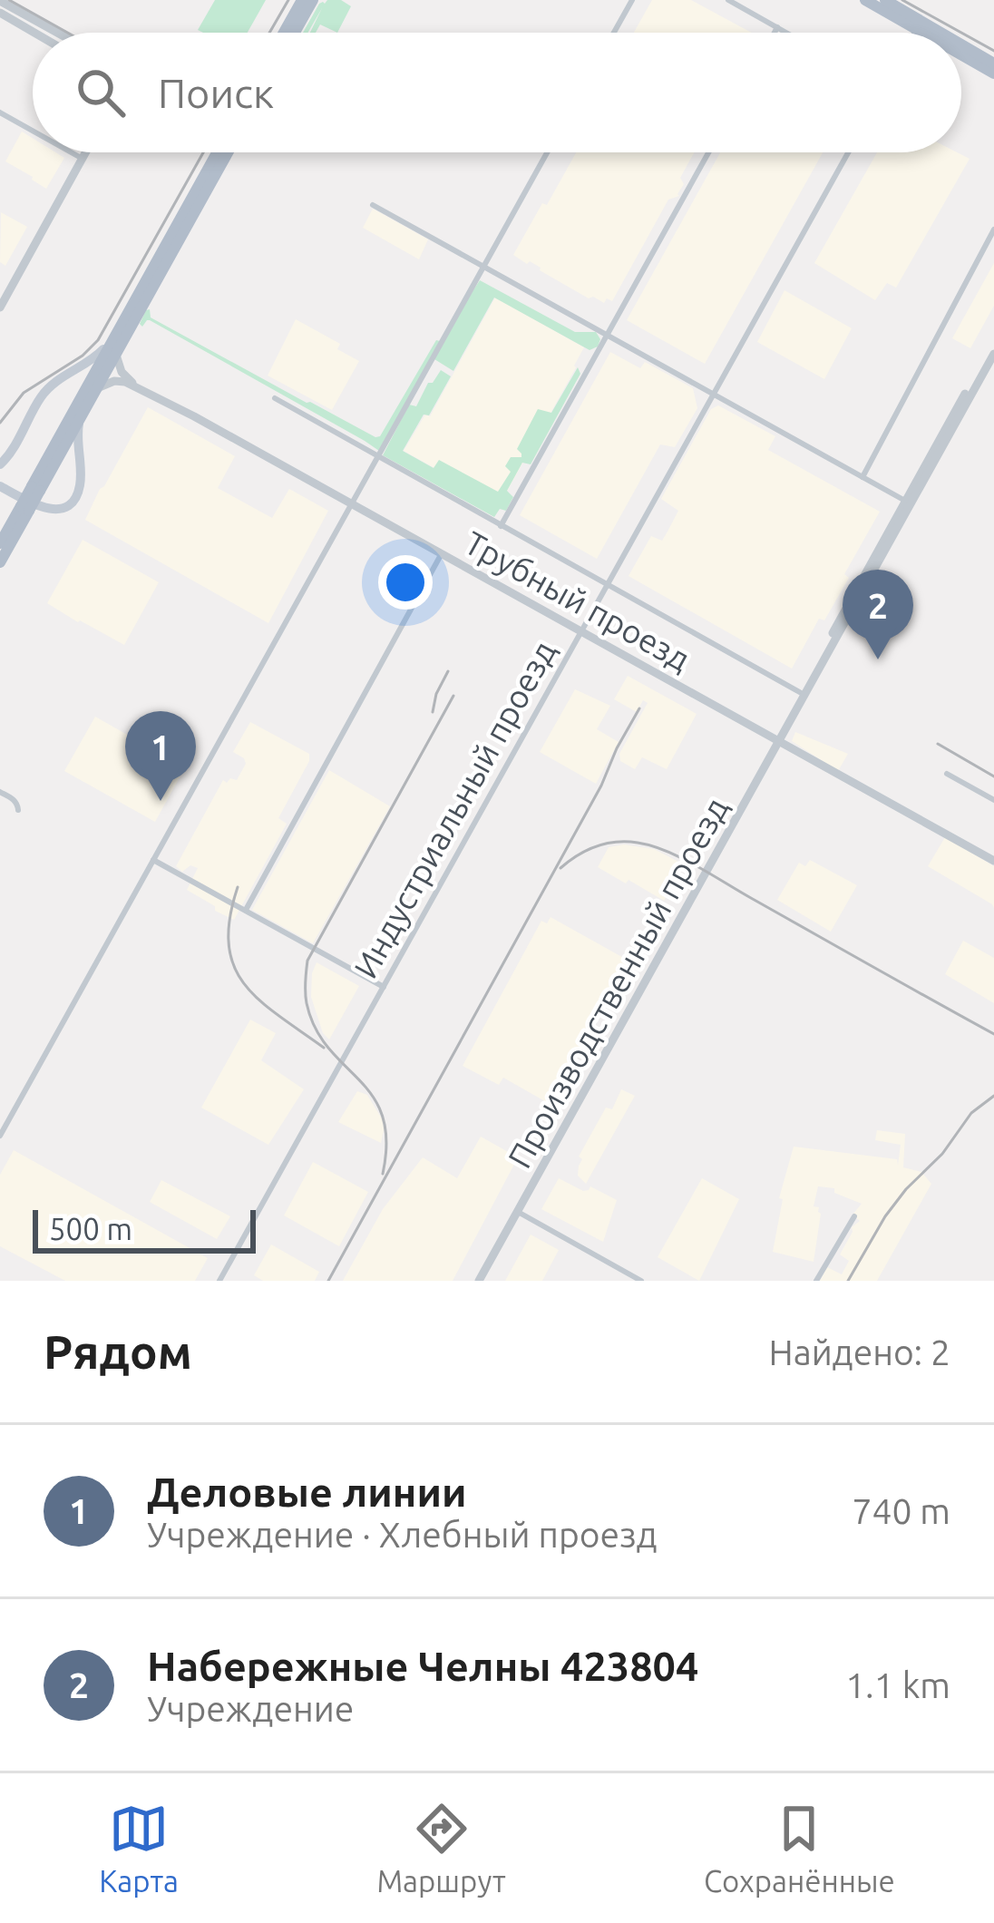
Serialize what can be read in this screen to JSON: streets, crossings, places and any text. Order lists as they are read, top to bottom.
{
  "streets": {
    "street": ["Трубный проезд", "Индустриальный проезд", "Производственный проезд"]
  },
  "crossings": [
    ["Трубный проезд", "Индустриальный проезд"],
    ["Трубный проезд", "Производственный проезд"]
  ],
  "scale_bar": "500 m",
  "page": {
    "search": "Поиск",
    "pins": ["2", "1"],
    "scale": "500 m",
    "heading": ["Рядом", "Найдено: 2"],
    "list": [
      {
        "mark": "1",
        "name": "Деловые линии",
        "note": "Учреждение · Хлебный проезд",
        "value": "740 m"
      },
      {
        "mark": "2",
        "name": "Набережные Челны 423804",
        "note": "Учреждение",
        "value": "1.1 km"
      }
    ],
    "nav": ["Карта", "Маршрут", "Сохранённые"]
  }
}
